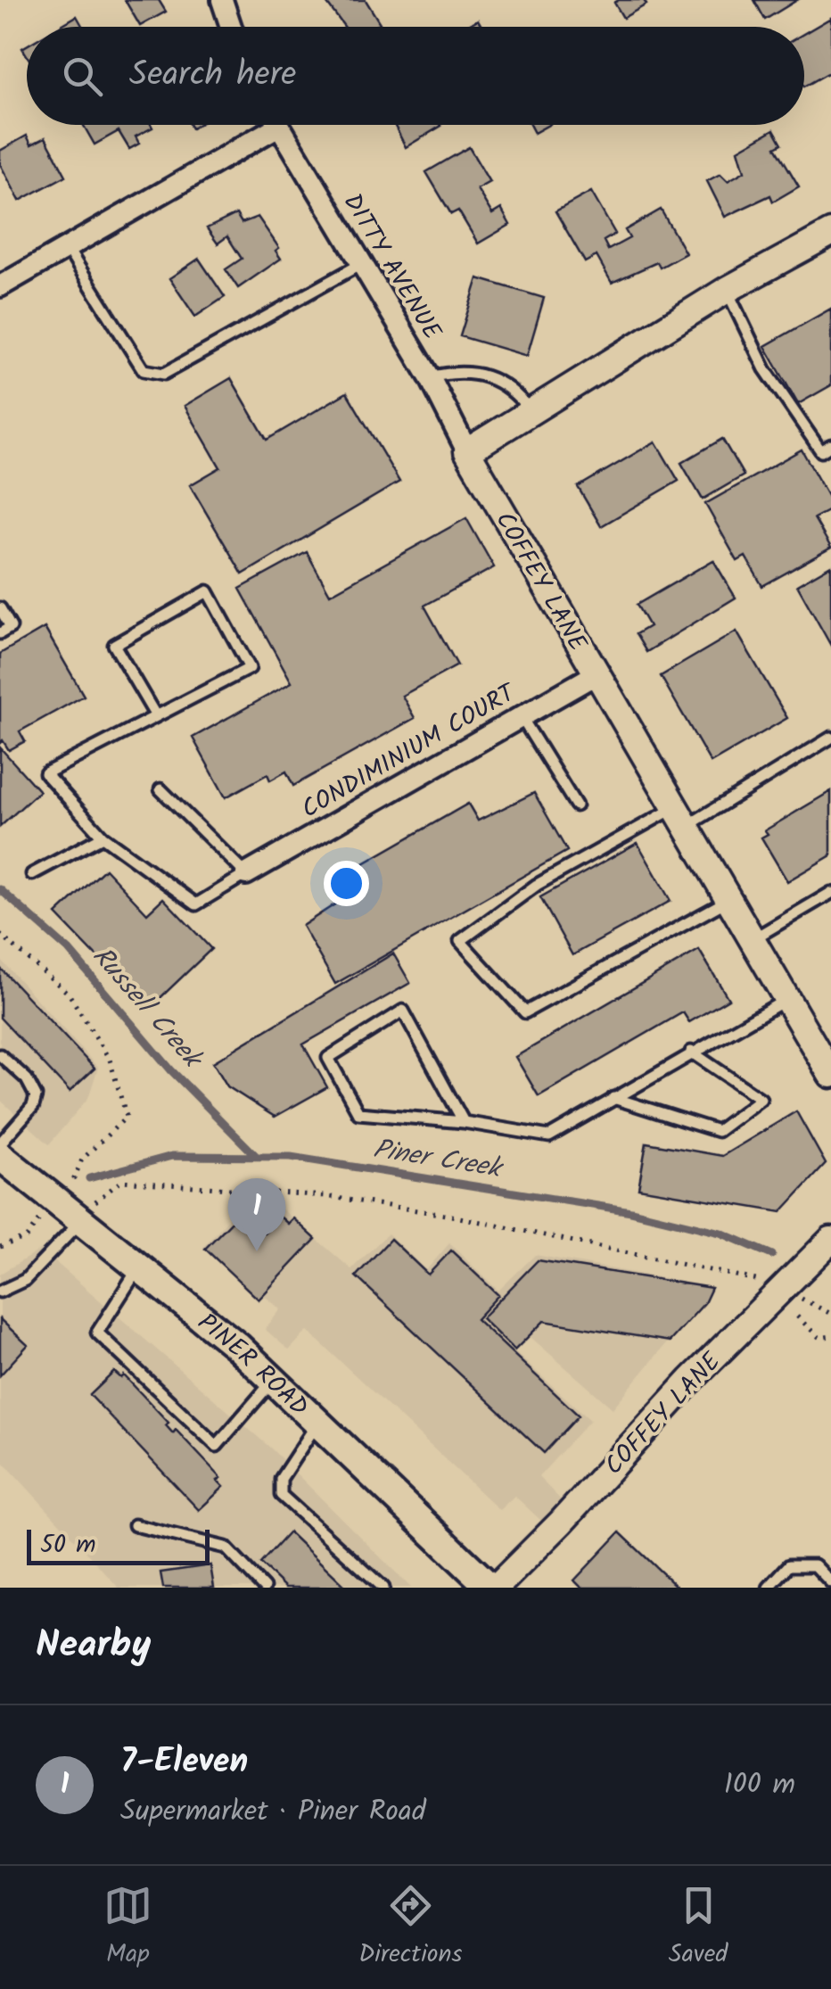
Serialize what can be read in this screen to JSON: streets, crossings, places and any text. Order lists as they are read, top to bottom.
{
  "streets": {
    "main road": ["PINER ROAD"],
    "street": ["DITTY AVENUE", "COFFEY LANE", "CONDIMINIUM COURT"]
  },
  "crossings": [
    ["DITTY AVENUE", "COFFEY LANE"],
    ["COFFEY LANE", "CONDIMINIUM COURT"],
    ["COFFEY LANE", "PINER ROAD"]
  ],
  "water": ["Russell Creek", "Piner Creek"],
  "scale_bar": "50 m",
  "page": {
    "search": "Search here",
    "pins": "1",
    "scale": "50 m",
    "heading": "Nearby",
    "list": [
      {
        "mark": "1",
        "name": "7-Eleven",
        "note": "Supermarket · Piner Road",
        "value": "100 m"
      }
    ],
    "nav": ["Map", "Directions", "Saved"]
  }
}
